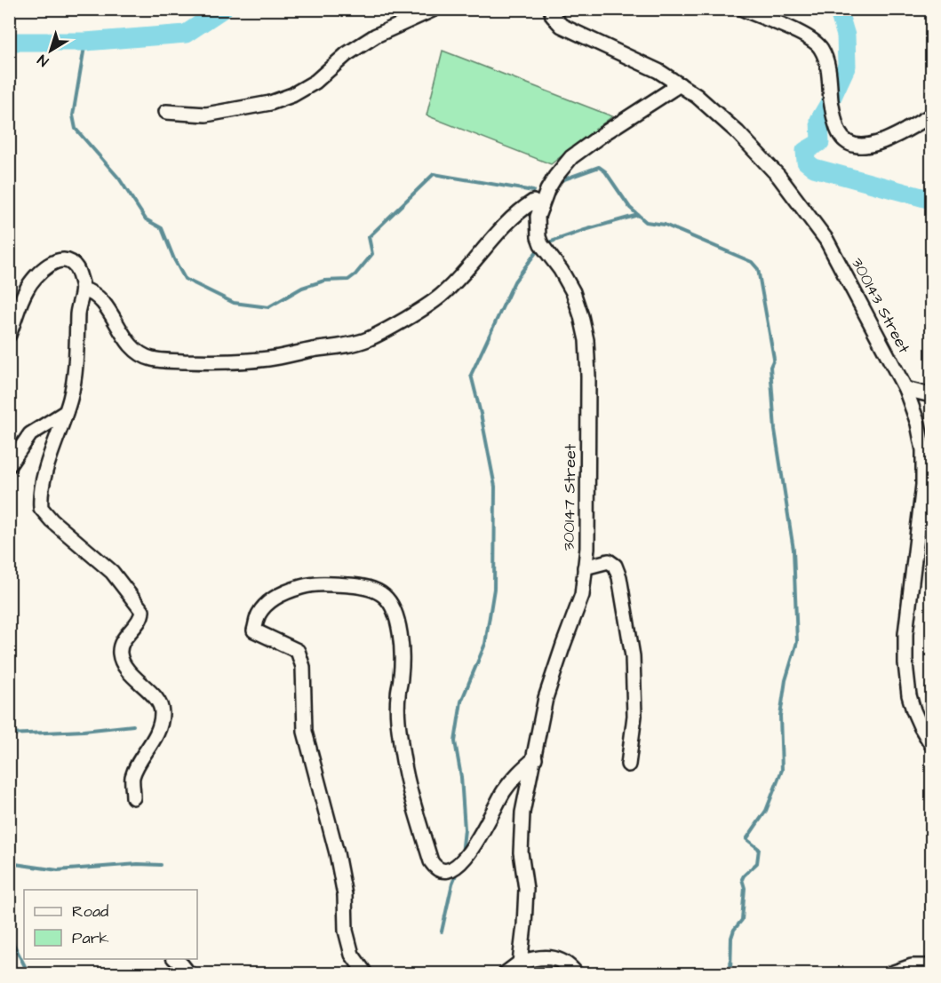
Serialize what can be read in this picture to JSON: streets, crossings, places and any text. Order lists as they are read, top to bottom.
{
  "streets": {
    "street": ["300143 Street", "300147 Street"]
  },
  "crossings": [
    ["300143 Street", "300147 Street"]
  ],
  "legend": ["Road", "Park"],
  "north": "bottom left"
}
